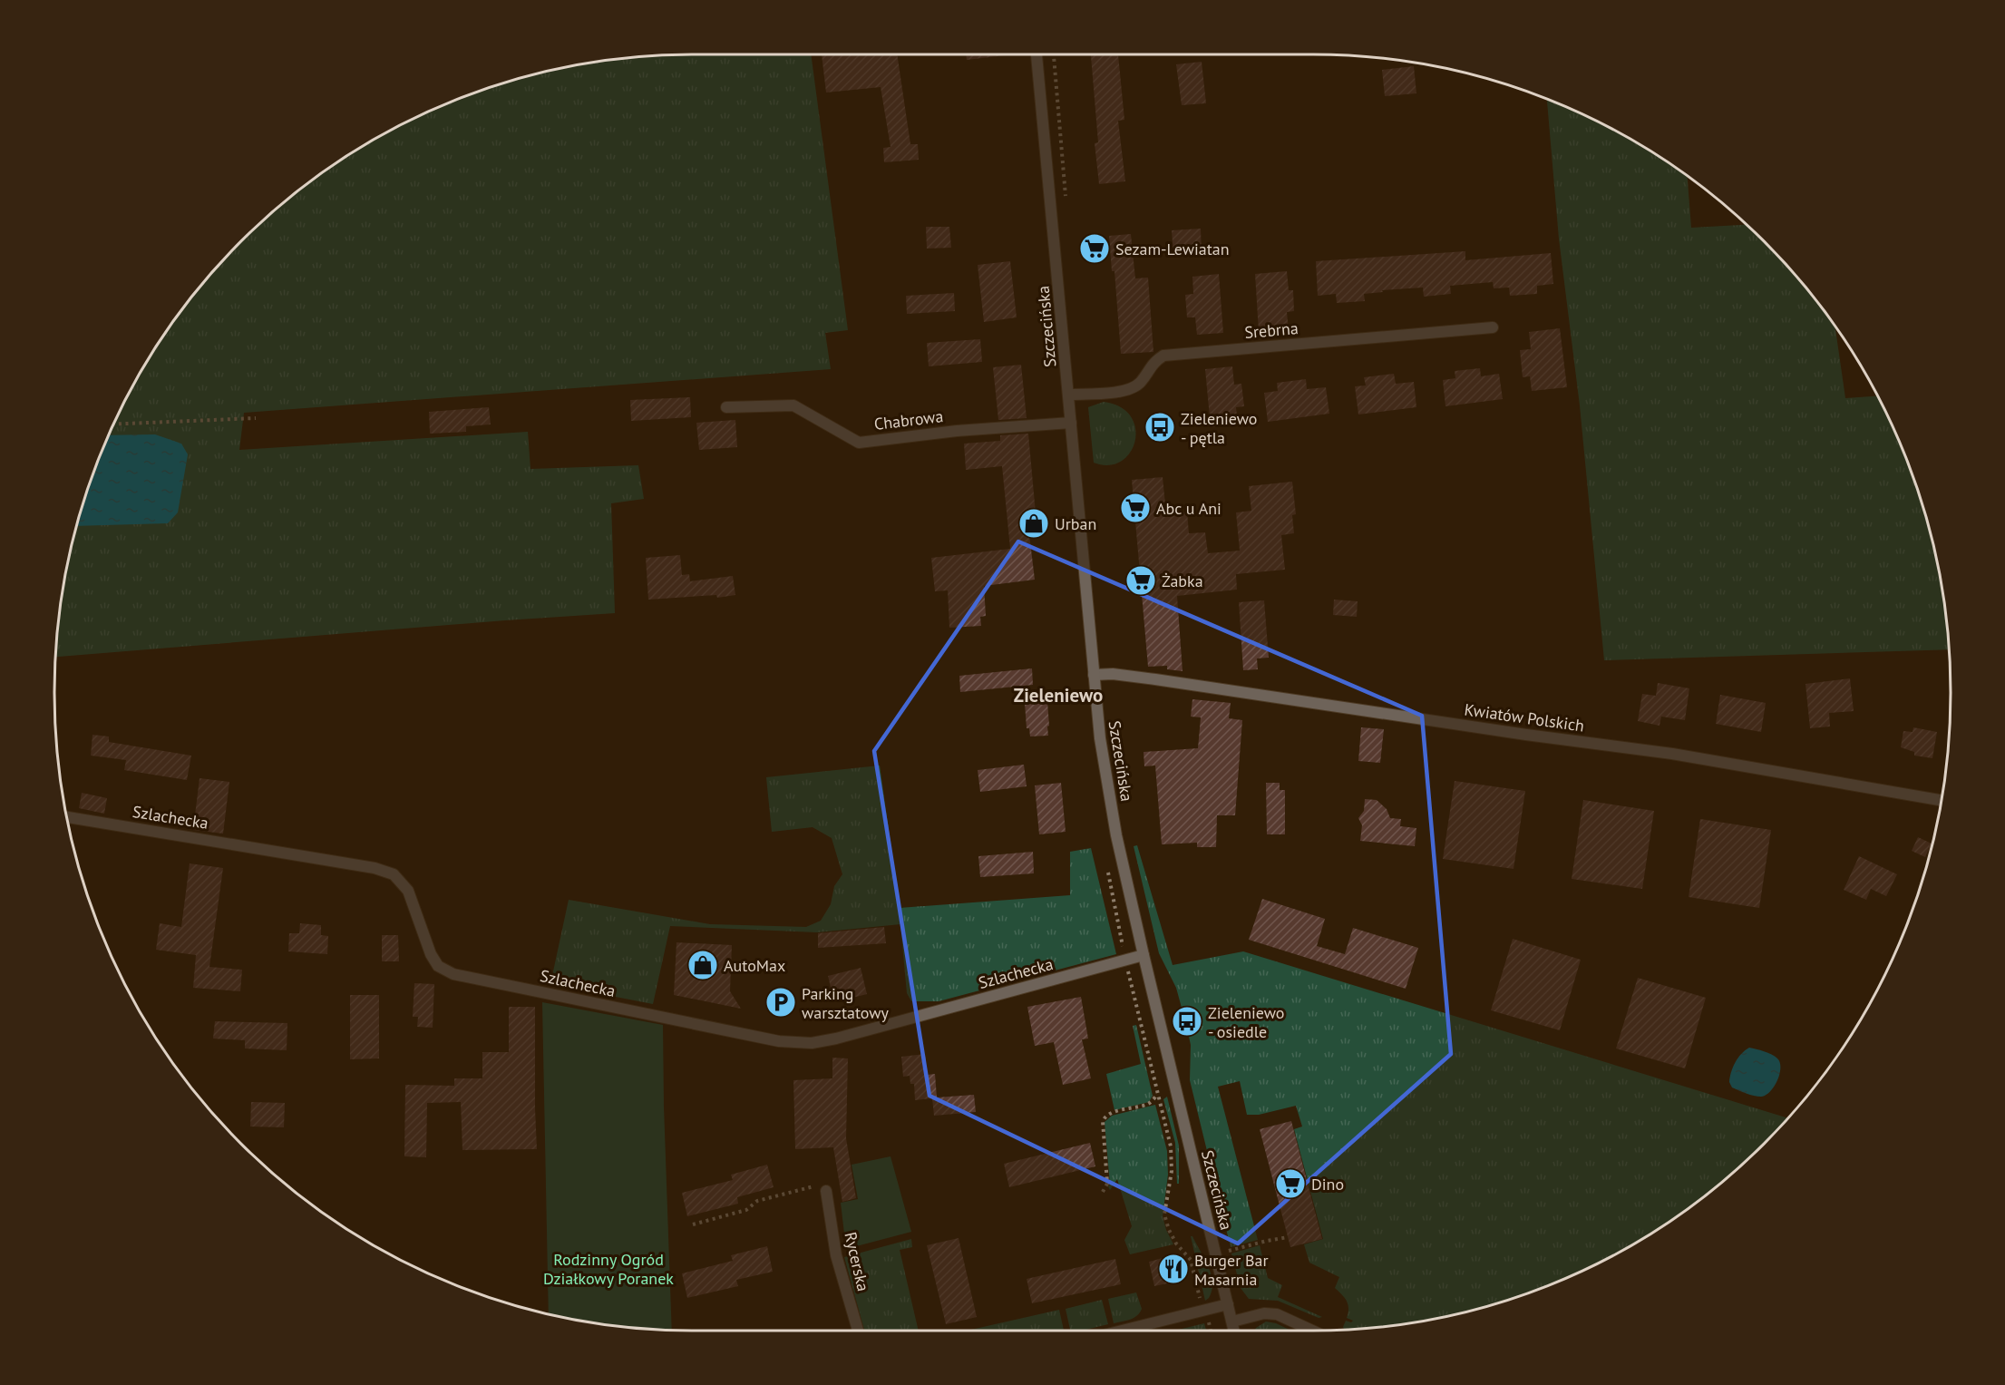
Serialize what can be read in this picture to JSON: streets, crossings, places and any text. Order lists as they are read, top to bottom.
{
  "streets": {
    "street": [
      "Szczecińska",
      "Srebrna",
      "Chabrowa",
      "Kwiatów Polskich",
      "Szlachecka",
      "Rycerska"
    ]
  },
  "crossings": [
    ["Szczecińska", "Srebrna"],
    ["Szczecińska", "Chabrowa"],
    ["Szczecińska", "Kwiatów Polskich"],
    ["Szczecińska", "Szlachecka"]
  ],
  "districts": ["Zieleniewo"],
  "parks": ["Rodzinny Ogród Działkowy Poranek"],
  "places": {
    "supermarket": [
      "Sezam-Lewiatan",
      "Abc u Ani",
      "Żabka",
      "Dino"
    ],
    "bus stop": ["Zieleniewo - pętla", "Zieleniewo - osiedle"],
    "shop": ["Urban", "AutoMax"],
    "parking": ["Parking warsztatowy"],
    "restaurant": ["Burger Bar Masarnia"]
  }
}
